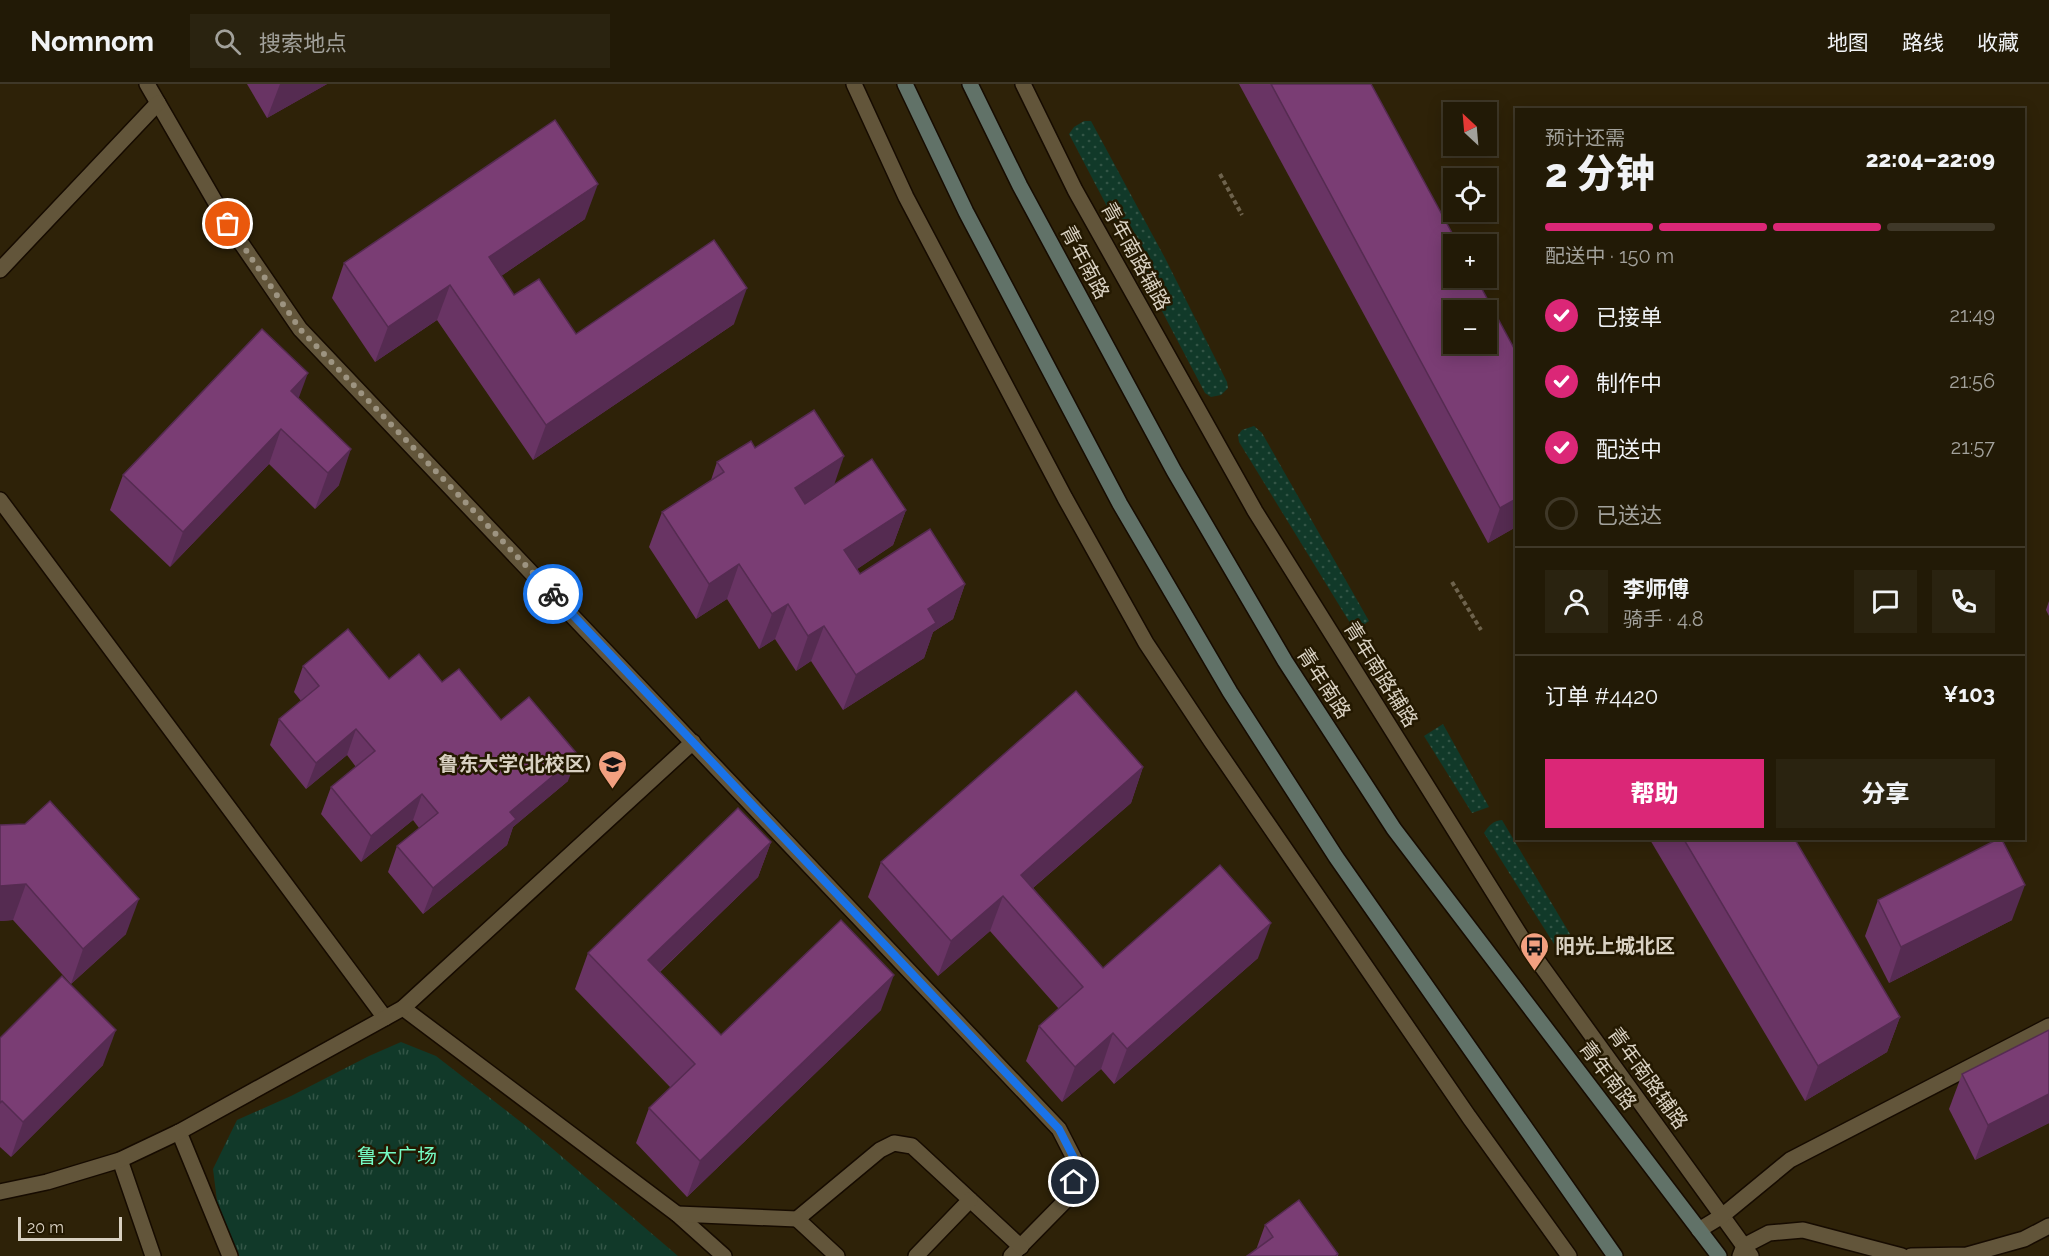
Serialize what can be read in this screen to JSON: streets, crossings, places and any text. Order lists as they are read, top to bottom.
{
  "streets": {
    "main road": ["青年南路"],
    "lane": ["青年南路辅路"]
  },
  "parks": ["鲁大广场"],
  "places": {
    "school or university": ["鲁东大学(北校区)"],
    "bus stop": ["阳光上城北区"]
  },
  "scale_bar": "20 m",
  "north": "top left",
  "page": {
    "header": "Nomnom",
    "search": "搜索地点",
    "nav": ["地图", "路线", "收藏"],
    "map_buttons": ["+", "−"],
    "heading": ["2 分钟", "预计还需", "22:04–22:09"],
    "panel": [
      "李师傅",
      "骑手 · 4.8",
      "订单 #4420",
      "¥103"
    ],
    "bar": "配送中 · 150 m",
    "list": [
      ["已接单", "21:49"],
      ["制作中", "21:56"],
      ["配送中", "21:57"],
      "已送达"
    ],
    "buttons": ["帮助", "分享"],
    "scale": "20 m"
  }
}
